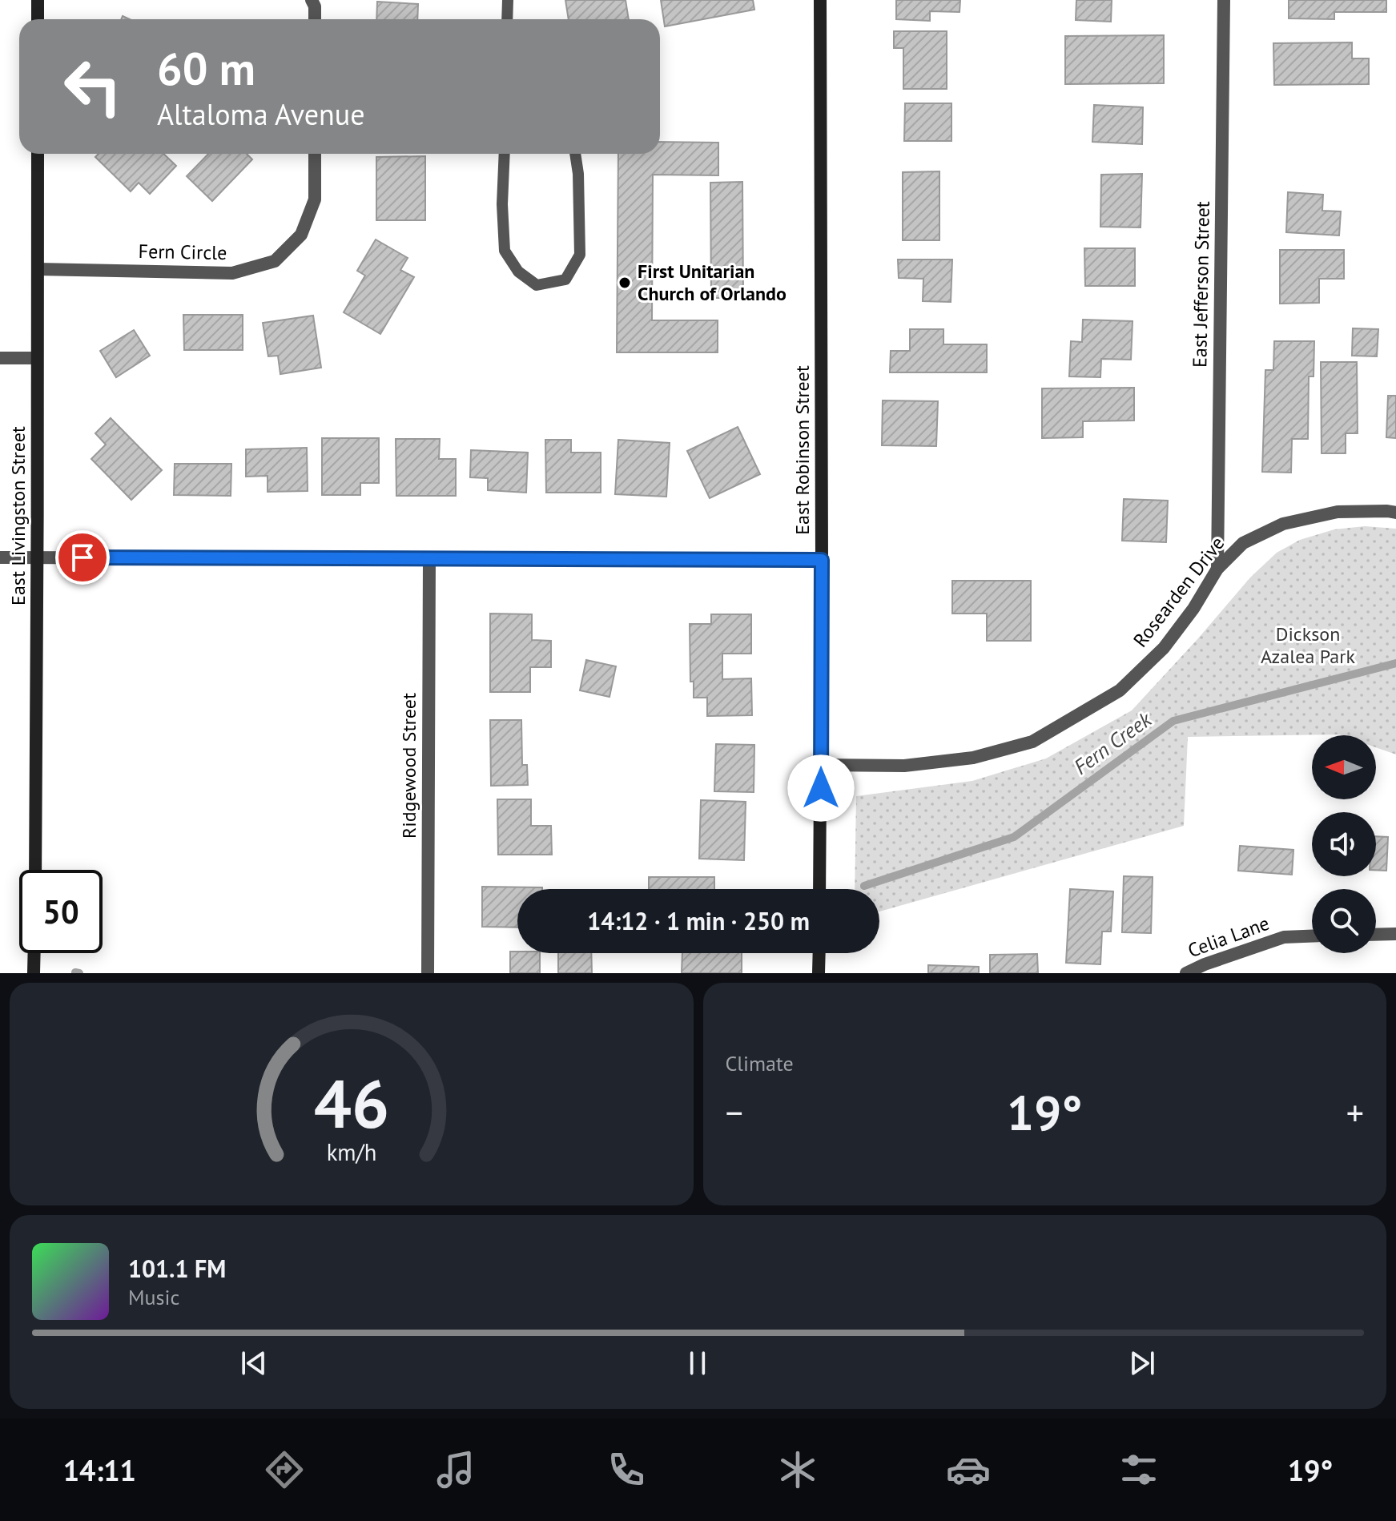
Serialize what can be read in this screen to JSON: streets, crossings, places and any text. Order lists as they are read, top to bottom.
{
  "streets": {
    "main road": ["East Robinson Street", "East Livingston Street"],
    "street": [
      "Fern Circle",
      "East Jefferson Street",
      "Rosearden Drive",
      "Ridgewood Street",
      "Celia Lane"
    ]
  },
  "crossings": [
    ["Fern Circle", "East Livingston Street"],
    ["East Jefferson Street", "Rosearden Drive"],
    ["East Robinson Street", "Rosearden Drive"]
  ],
  "water": ["Fern Creek"],
  "parks": ["Dickson Azalea Park"],
  "places": ["First Unitarian Church of Orlando"],
  "north": "left",
  "page": {
    "turn": ["60 m", "Altaloma Avenue"],
    "limit": "50",
    "trip": "14:12 · 1 min · 250 m",
    "tile": "Climate",
    "heat": ["−", "19°", "+"],
    "song": ["101.1 FM", "Music"],
    "tabs": ["14:11", "19°"],
    "gauge": ["46", "km/h"]
  }
}
